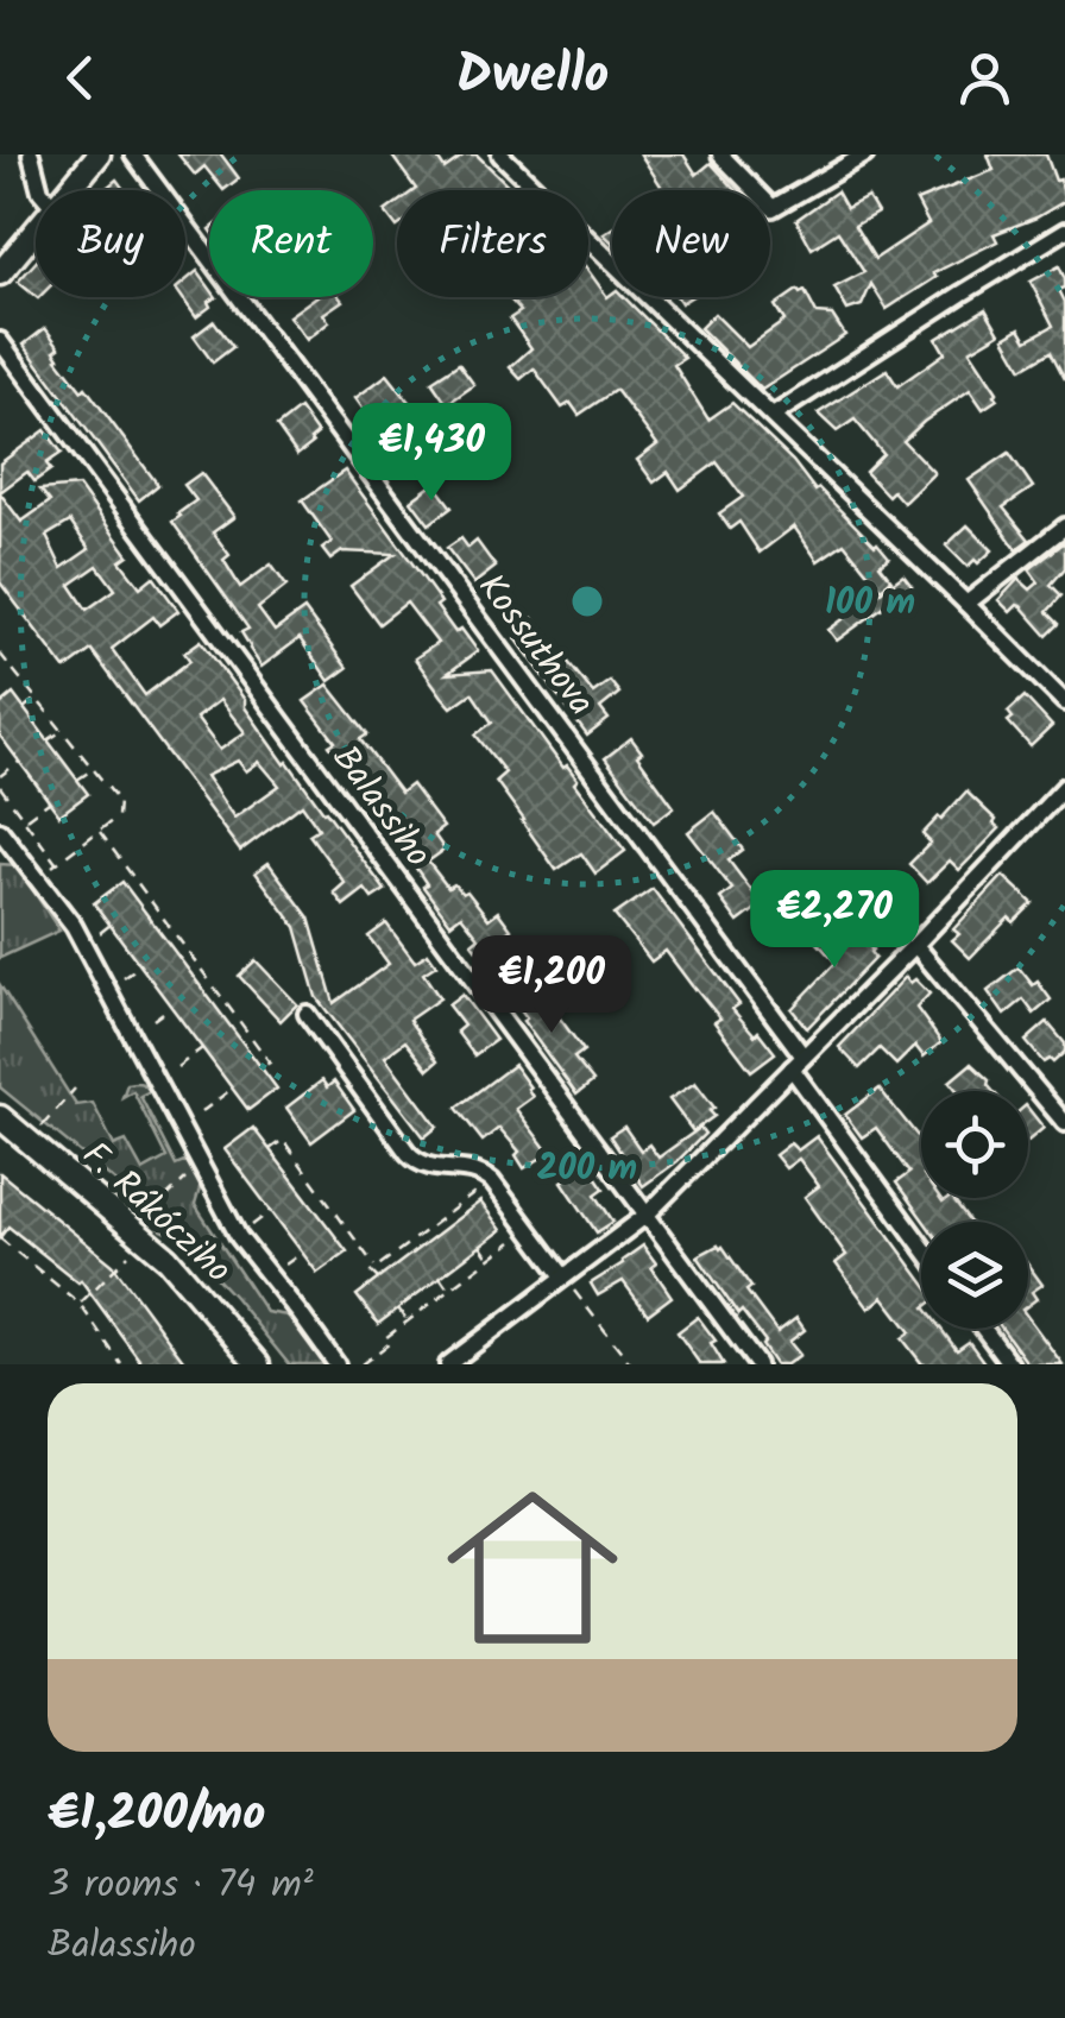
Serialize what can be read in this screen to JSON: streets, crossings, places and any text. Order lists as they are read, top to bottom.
{
  "streets": {
    "street": ["Kossuthova", "Balassiho", "F. Rákócziho"]
  },
  "page": {
    "header": "Dwello",
    "chip": [
      "Buy",
      "Rent",
      "Filters",
      "New"
    ],
    "price": ["€1,430", "€2,270", "€1,200"],
    "list": [
      {
        "name": "€1,200/mo",
        "note": "3 rooms · 74 m² · Balassiho"
      }
    ]
  },
  "rings": ["100 m", "200 m"]
}
